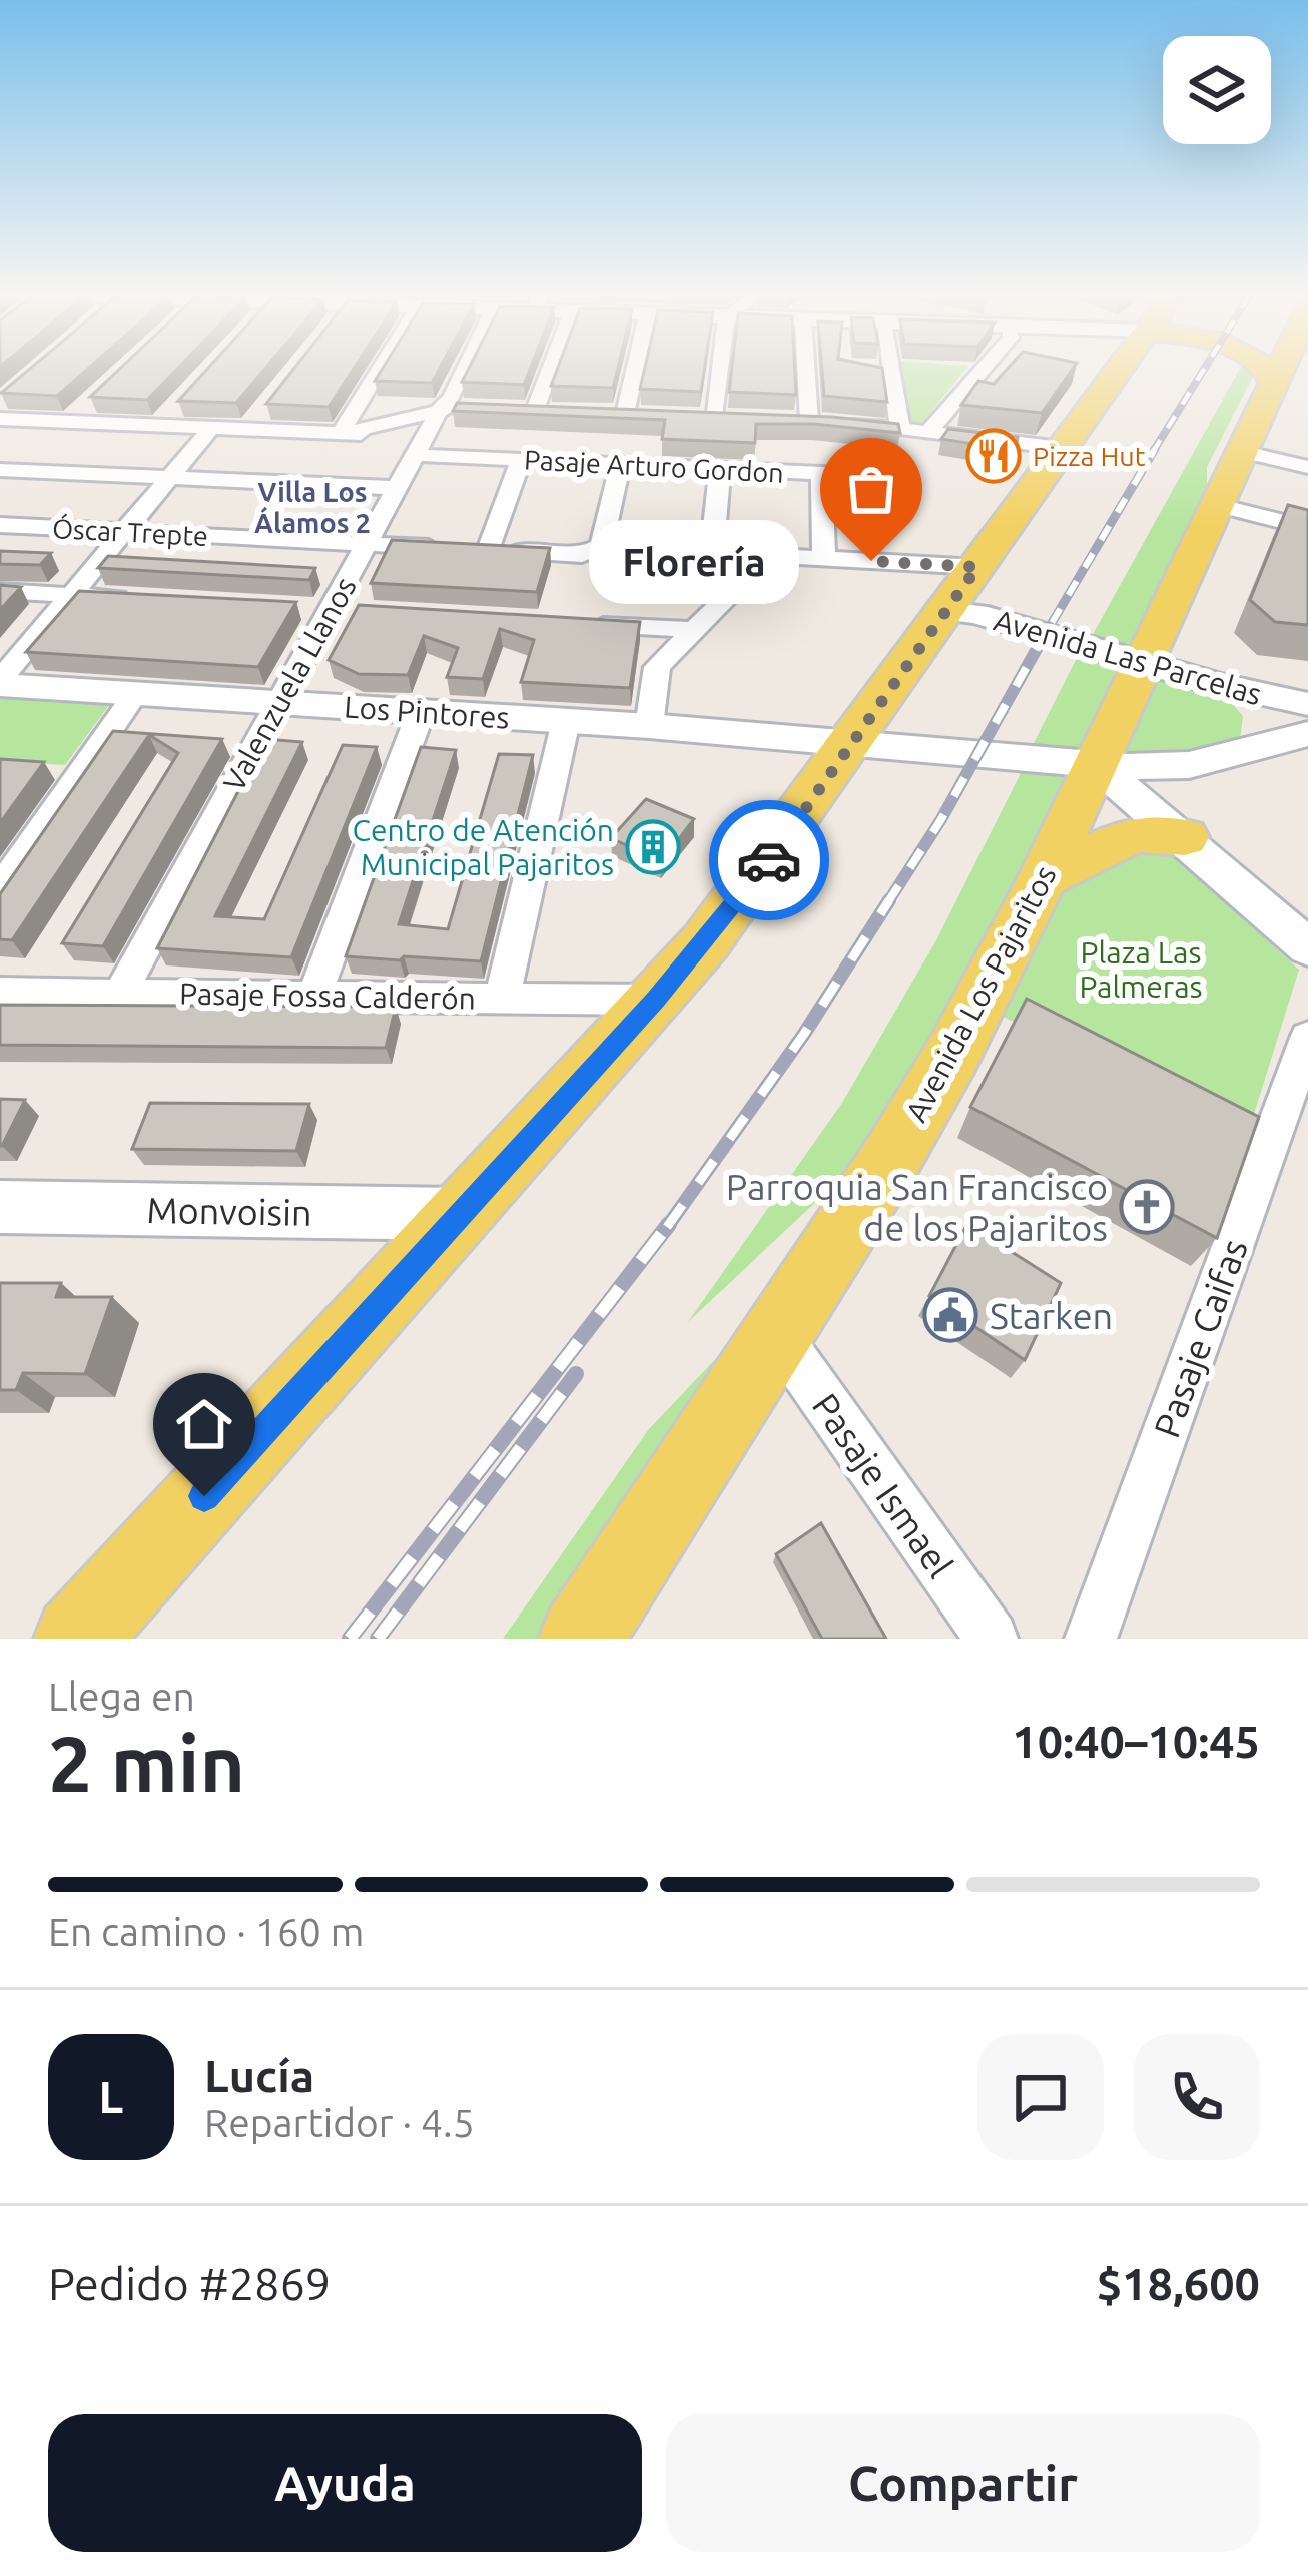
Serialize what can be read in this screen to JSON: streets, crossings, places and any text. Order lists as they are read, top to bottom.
{
  "streets": {
    "main road": ["Avenida Los Pajaritos"],
    "street": [
      "Pasaje Arturo Gordon",
      "Óscar Trepte",
      "Avenida Las Parcelas",
      "Valenzuela Llanos",
      "Los Pintores",
      "Pasaje Fossa Calderón",
      "Monvoisin",
      "Pasaje Caifas",
      "Pasaje Ismael"
    ]
  },
  "crossings": [
    ["Pasaje Arturo Gordon", "Valenzuela Llanos"],
    ["Óscar Trepte", "Valenzuela Llanos"],
    ["Avenida Las Parcelas", "Los Pintores"],
    ["Avenida Las Parcelas", "Avenida Los Pajaritos"],
    ["Valenzuela Llanos", "Los Pintores"],
    ["Valenzuela Llanos", "Pasaje Fossa Calderón"],
    ["Avenida Los Pajaritos", "Pasaje Ismael"]
  ],
  "districts": ["Villa Los Álamos 2"],
  "parks": ["Plaza Las Palmeras"],
  "places": {
    "restaurant": ["Pizza Hut"],
    "other": ["Florería"],
    "building": ["Centro de Atención Municipal Pajaritos"],
    "church": ["Parroquia San Francisco de los Pajaritos"],
    "public building": ["Starken"]
  },
  "page": {
    "bubble": "Florería",
    "heading": ["2 min", "Llega en", "10:40–10:45"],
    "panel": [
      "Lucía",
      "Repartidor · 4.5",
      "Pedido #2869",
      "$18,600"
    ],
    "bar": "En camino · 160 m",
    "round": "L",
    "buttons": ["Ayuda", "Compartir"]
  }
}
